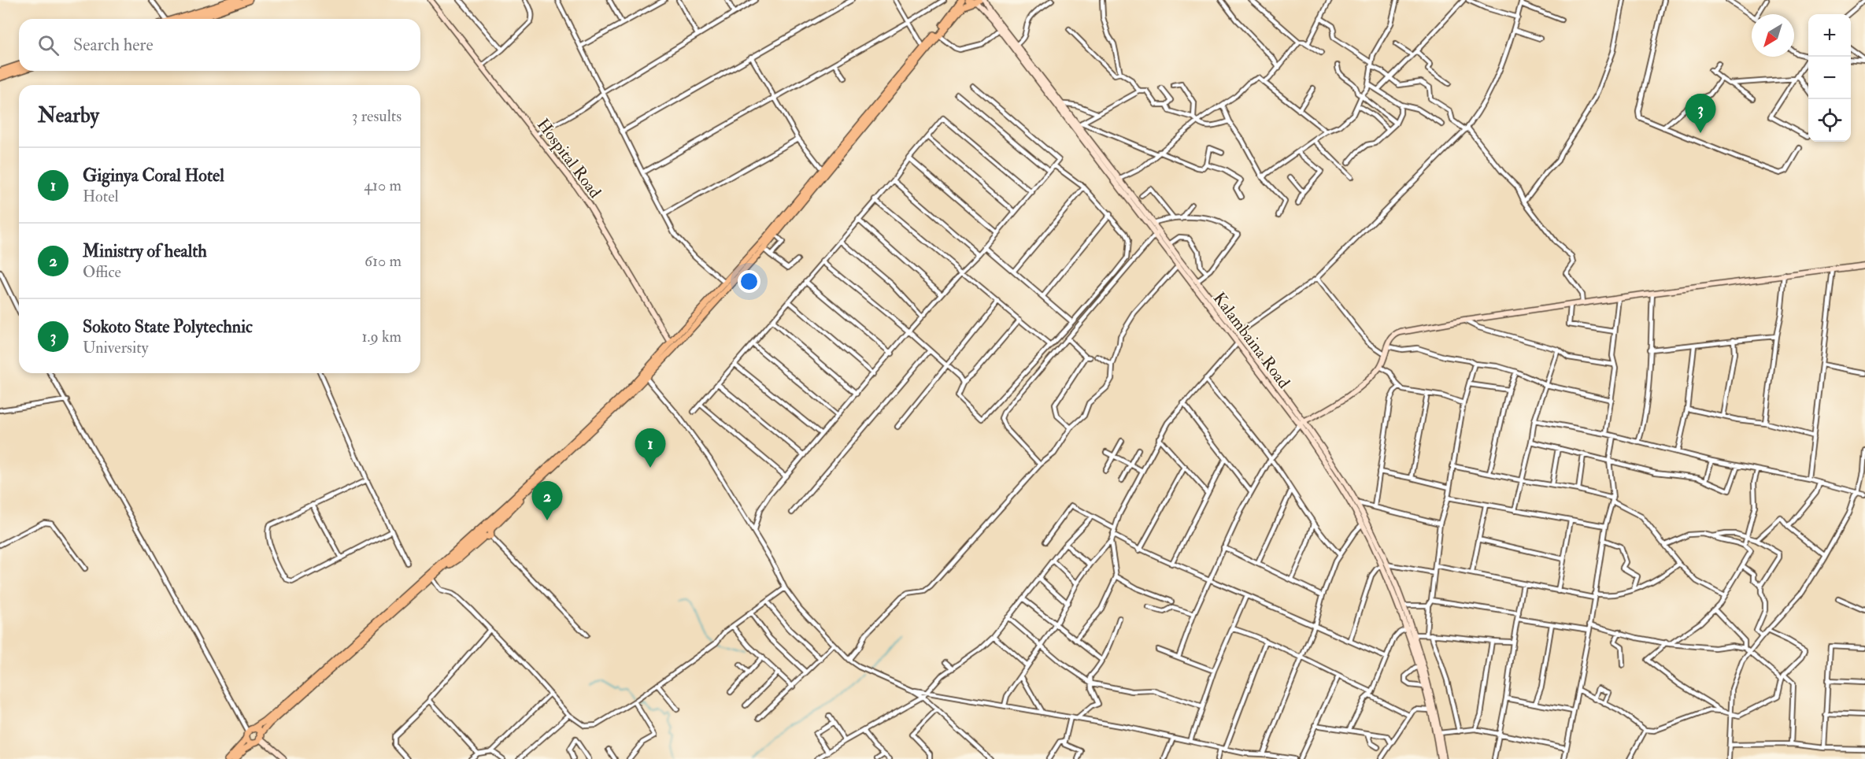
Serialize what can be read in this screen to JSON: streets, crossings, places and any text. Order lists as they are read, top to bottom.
{
  "streets": {
    "main road": ["Hospital Road", "Kalambaina Road"]
  },
  "north": "bottom left",
  "page": {
    "map_buttons": ["+", "−"],
    "search": "Search here",
    "heading": ["Nearby", "3 results"],
    "pins": ["3", "1", "2"],
    "list": [
      {
        "mark": "1",
        "name": "Giginya Coral Hotel",
        "note": "Hotel",
        "value": "410 m"
      },
      {
        "mark": "2",
        "name": "Ministry of health",
        "note": "Office",
        "value": "610 m"
      },
      {
        "mark": "3",
        "name": "Sokoto State Polytechnic",
        "note": "University",
        "value": "1.9 km"
      }
    ]
  }
}
